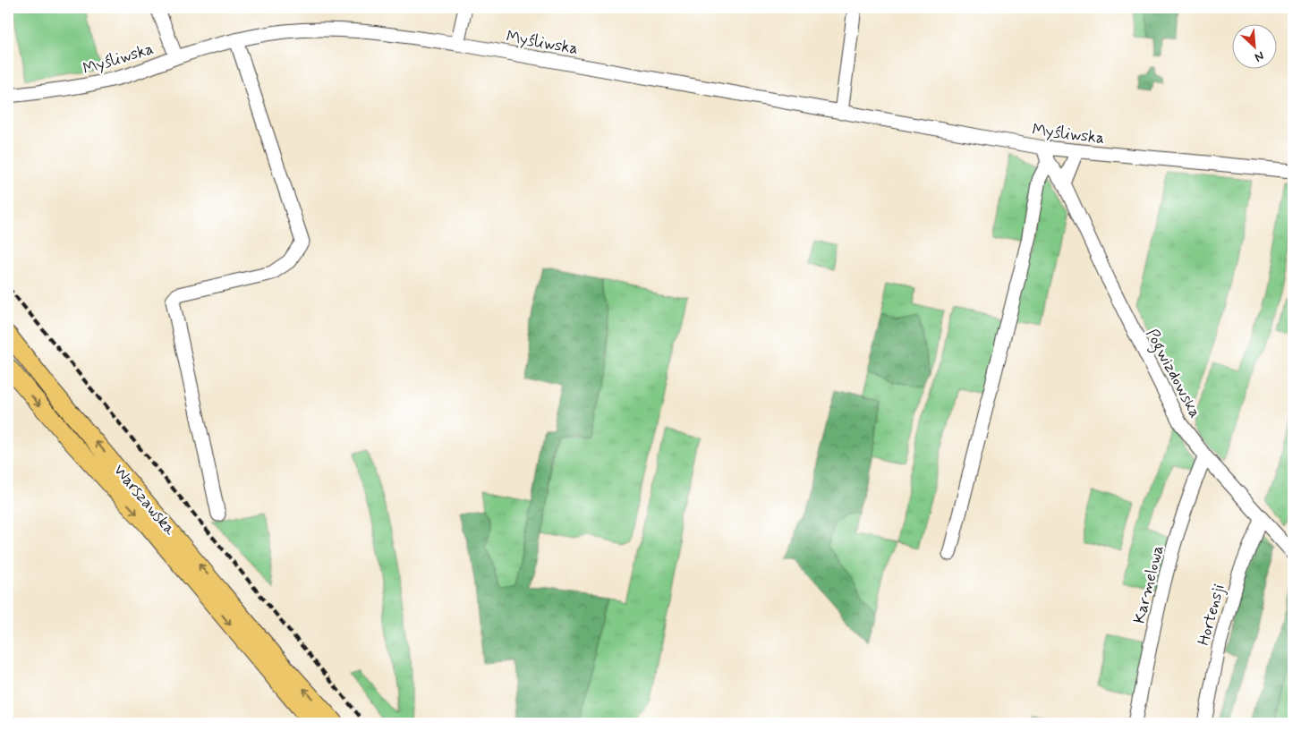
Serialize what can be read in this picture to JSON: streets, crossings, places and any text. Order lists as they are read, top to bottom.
{
  "streets": {
    "main road": ["Warszawska"],
    "street": [
      "Myśliwska",
      "Pogwizdowska",
      "Karmelowa",
      "Hortensji"
    ]
  },
  "crossings": [
    ["Myśliwska", "Pogwizdowska"],
    ["Pogwizdowska", "Karmelowa"],
    ["Pogwizdowska", "Hortensji"]
  ],
  "north": "bottom right"
}
